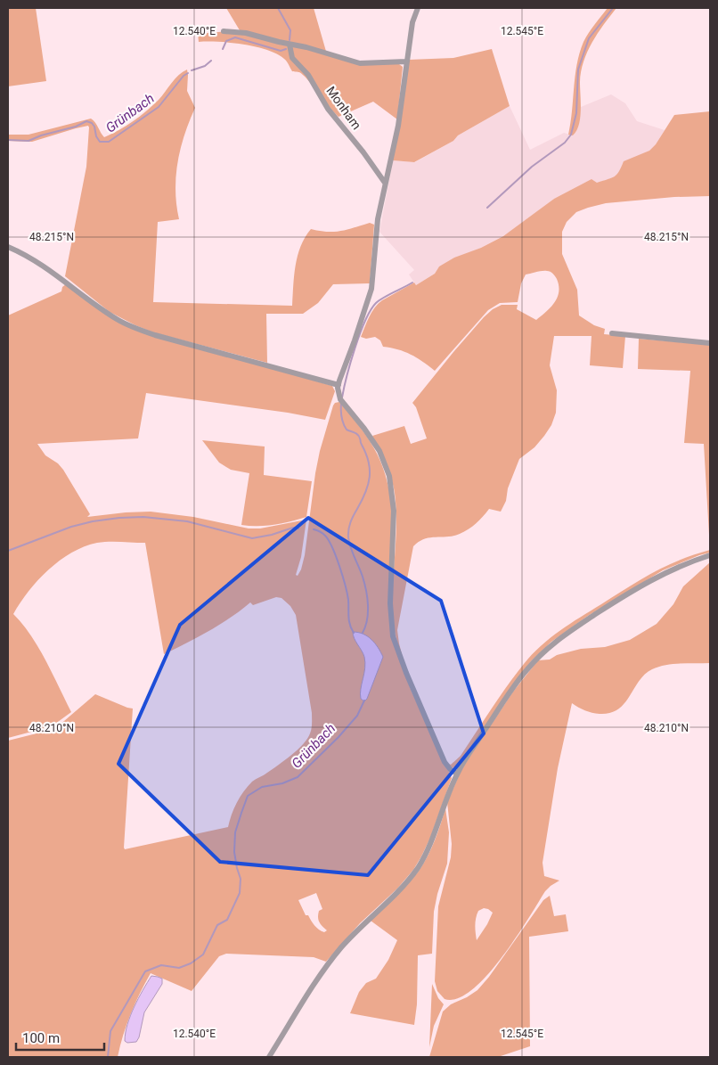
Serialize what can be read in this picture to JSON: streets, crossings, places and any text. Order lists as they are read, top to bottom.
{
  "streets": {
    "street": ["Monham"]
  },
  "water": ["Grünbach"],
  "scale_bar": "100 m",
  "coordinates": [
    "12.540°E",
    "12.545°E",
    "48.215°N",
    "48.210°N"
  ]
}
